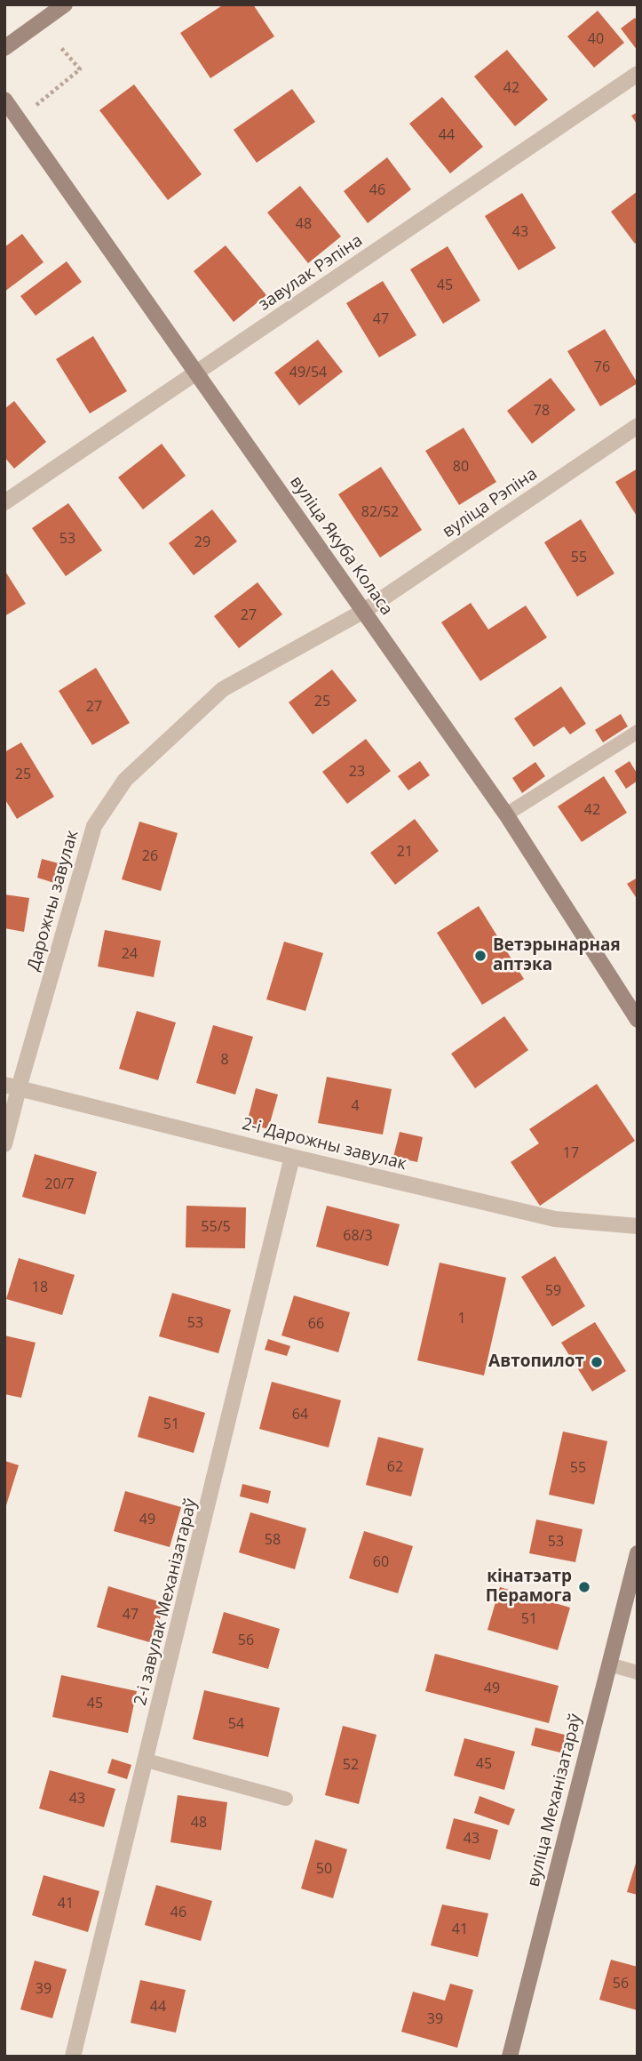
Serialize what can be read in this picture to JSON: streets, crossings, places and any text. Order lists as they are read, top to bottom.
{
  "streets": {
    "main road": ["вуліца Якуба Коласа", "вуліца Механізатараў"],
    "street": [
      "завулак Рэпіна",
      "вуліца Рэпіна",
      "Дарожны завулак",
      "2-і Дарожны завулак",
      "2-і завулак Механізатараў"
    ]
  },
  "crossings": [
    ["завулак Рэпіна", "вуліца Якуба Коласа"],
    ["вуліца Рэпіна", "вуліца Якуба Коласа"],
    ["вуліца Рэпіна", "Дарожны завулак"],
    ["вуліца Якуба Коласа", "Дарожны завулак"],
    ["Дарожны завулак", "2-і Дарожны завулак"],
    ["2-і Дарожны завулак", "2-і завулак Механізатараў"]
  ],
  "places": ["Ветэрынарная аптэка", "Автопилот", "кінатэатр Перамога"],
  "house_numbers": [
    "40",
    "42",
    "44",
    "46",
    "48",
    "43",
    "45",
    "47",
    "76",
    "49/54",
    "78",
    "80",
    "82/52",
    "53",
    "29",
    "55",
    "27",
    "25",
    "27",
    "23",
    "25",
    "42",
    "21",
    "26",
    "24",
    "8",
    "4",
    "17",
    "20/7",
    "55/5",
    "68/3",
    "18",
    "59",
    "1",
    "53",
    "66",
    "64",
    "51",
    "62",
    "55",
    "49",
    "58",
    "53",
    "60",
    "47",
    "51",
    "56",
    "49",
    "45",
    "54",
    "45",
    "52",
    "43",
    "48",
    "43",
    "50",
    "41",
    "46",
    "41",
    "56",
    "39",
    "44",
    "39"
  ]
}
